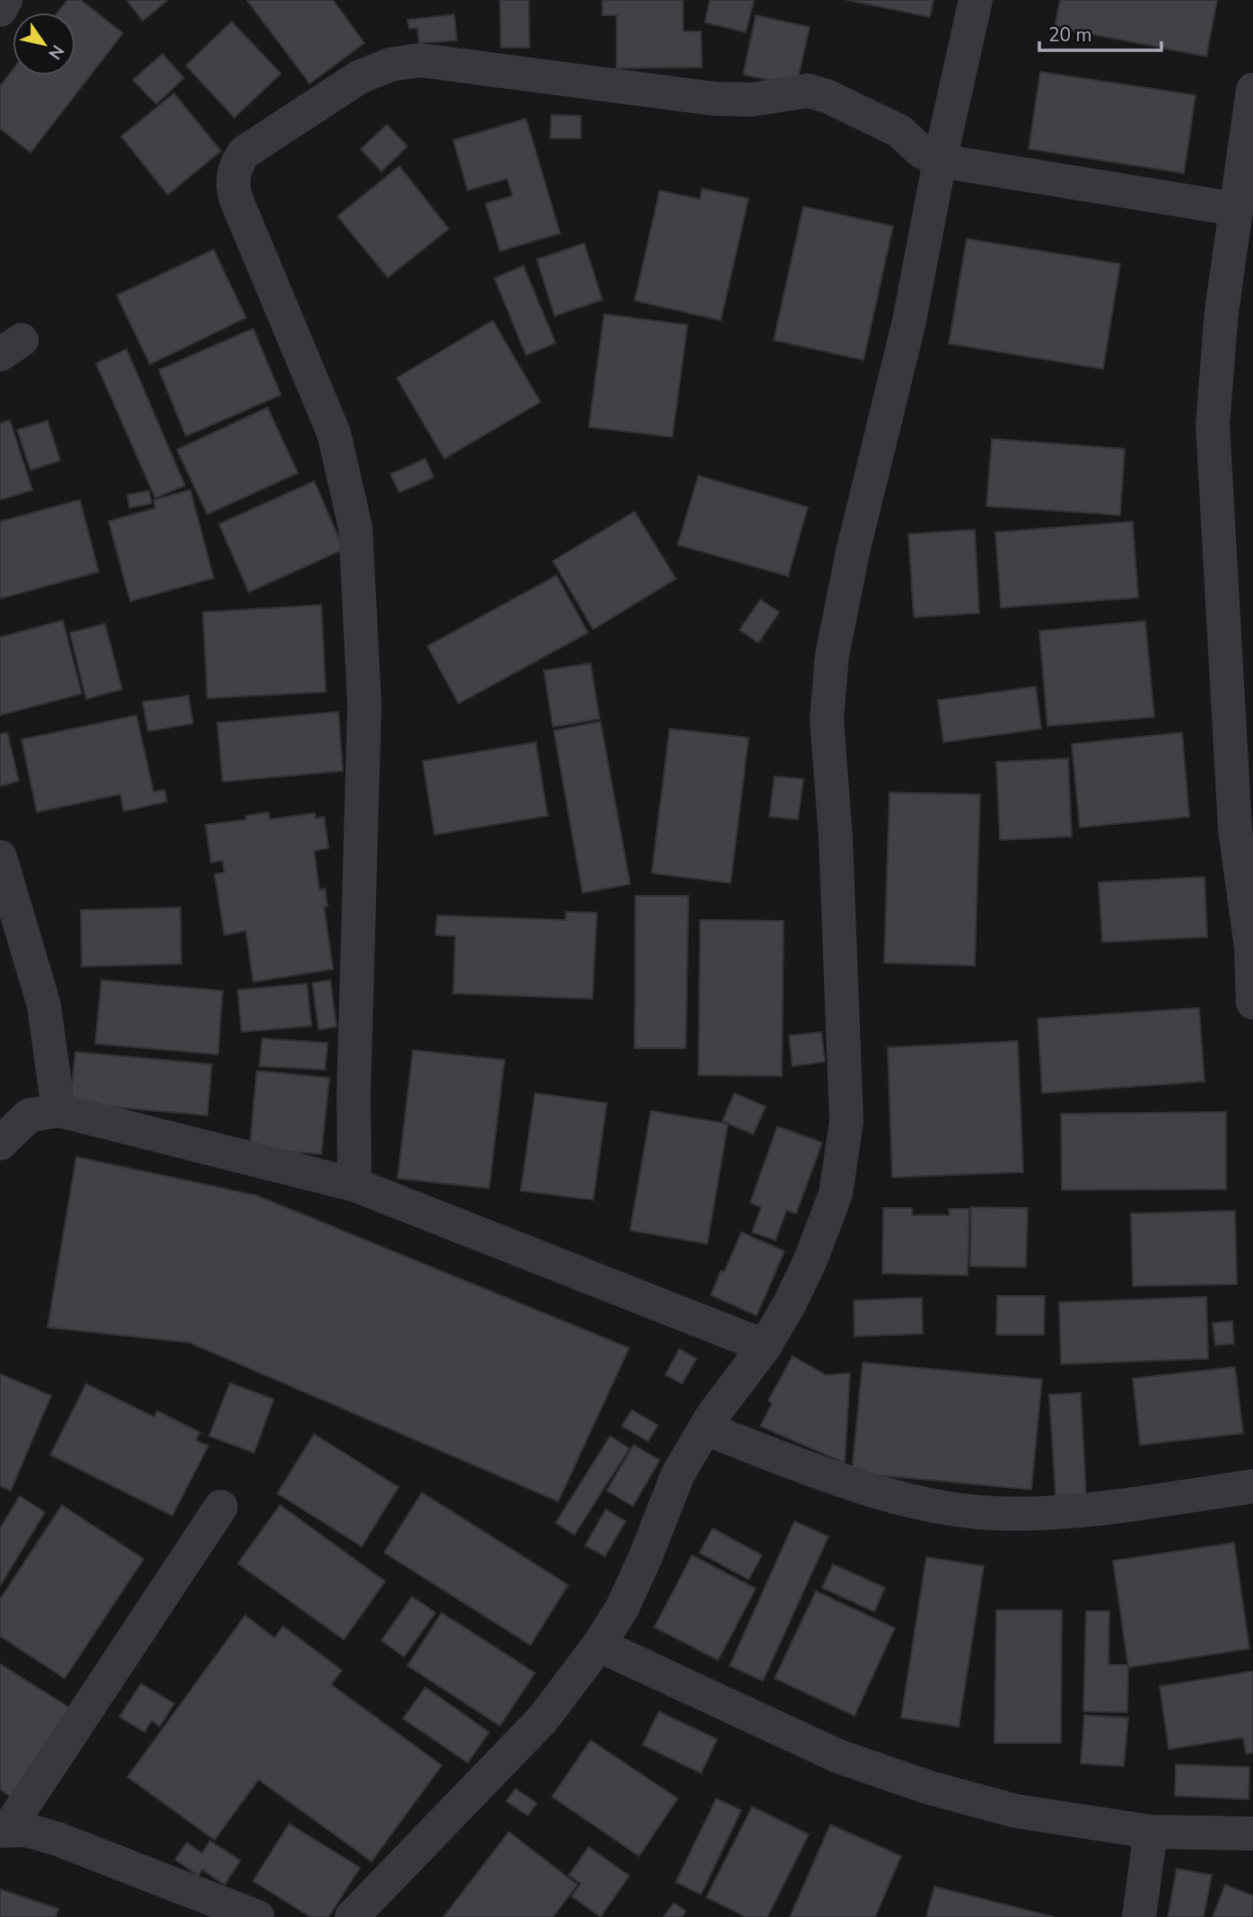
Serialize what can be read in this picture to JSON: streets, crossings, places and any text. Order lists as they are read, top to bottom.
{
  "scale_bar": "20 m",
  "north": "bottom right"
}
